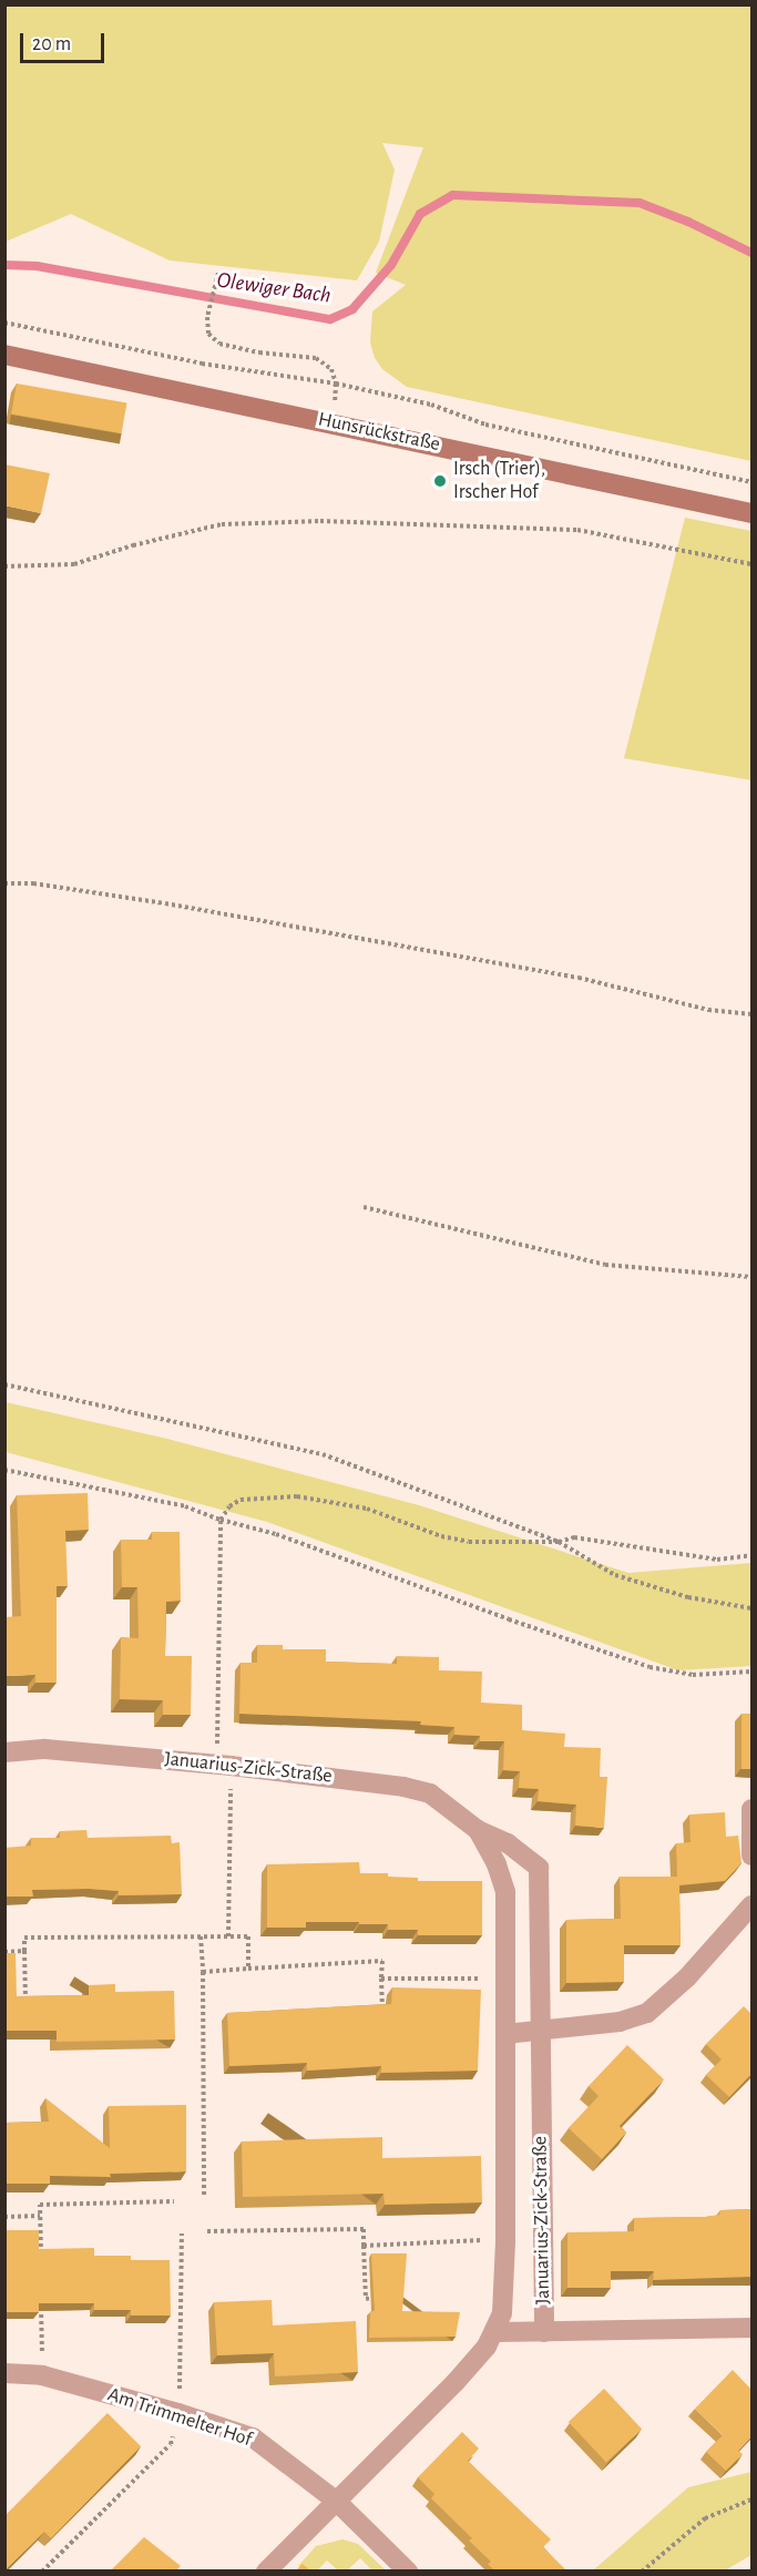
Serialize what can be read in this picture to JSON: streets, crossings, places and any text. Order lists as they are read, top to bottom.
{
  "streets": {
    "main road": ["Hunsrückstraße"],
    "street": ["Januarius-Zick-Straße", "Am Trimmelter Hof"]
  },
  "crossings": [
    ["Januarius-Zick-Straße", "Am Trimmelter Hof"]
  ],
  "water": ["Olewiger Bach"],
  "places": ["Irsch (Trier), Irscher Hof"],
  "scale_bar": "20 m"
}
